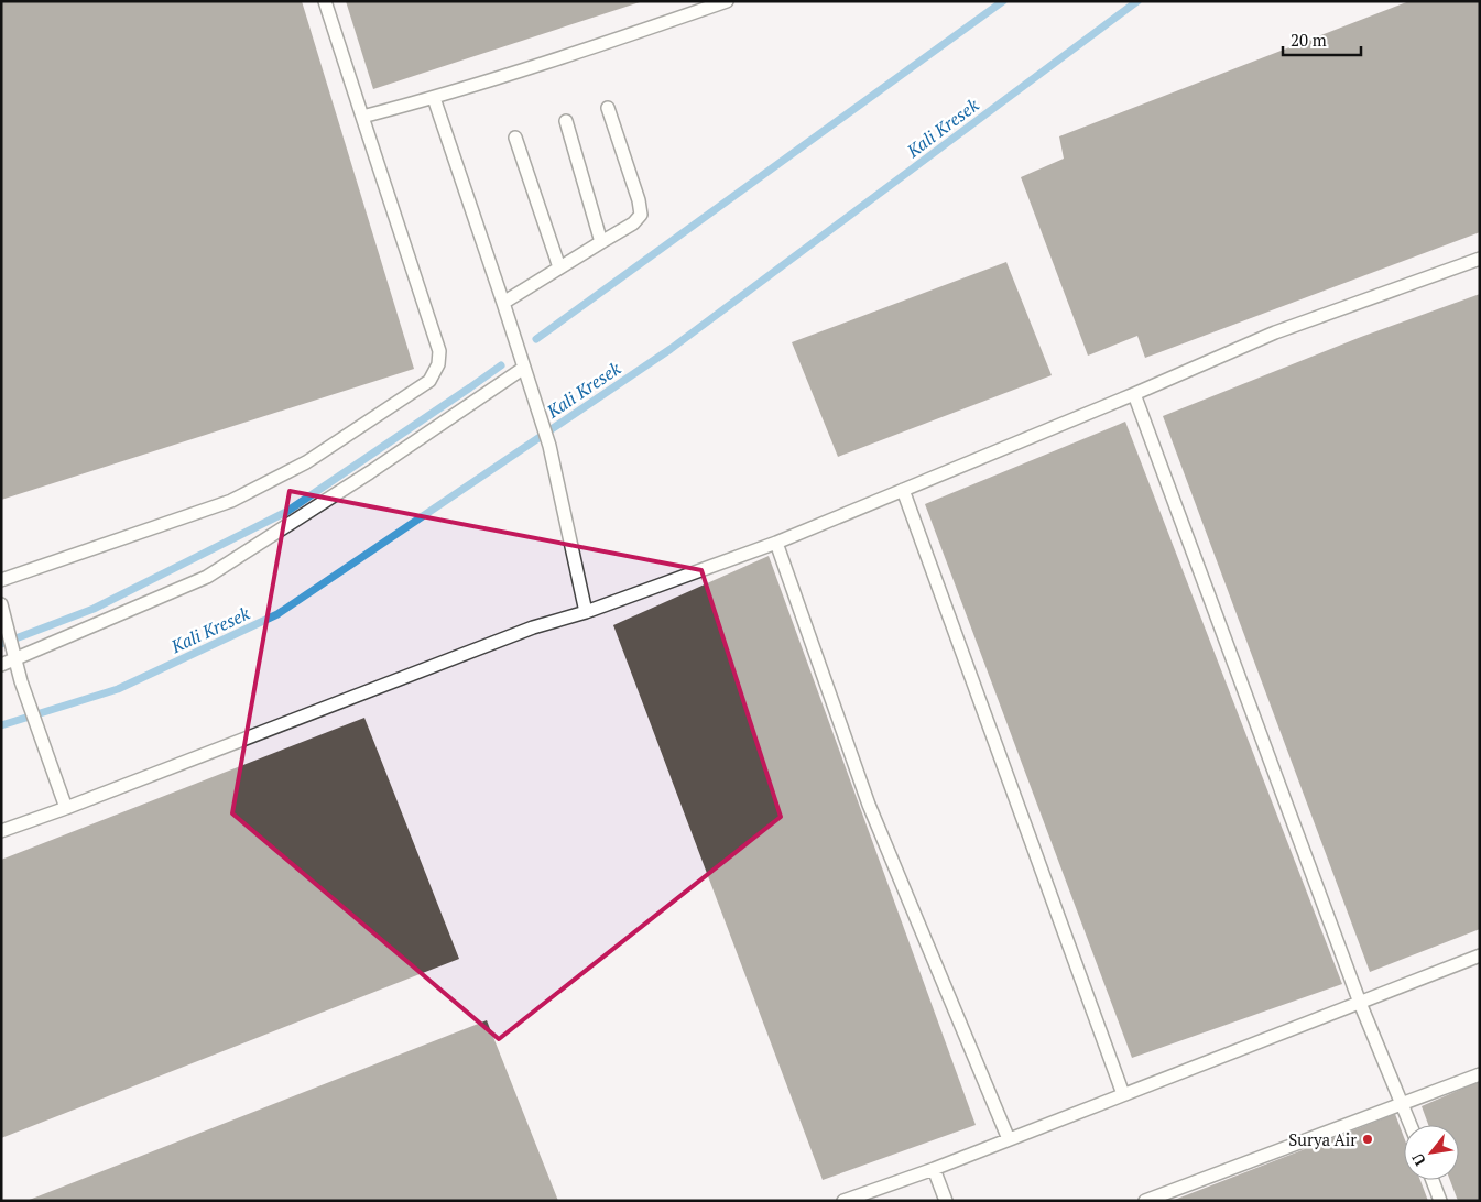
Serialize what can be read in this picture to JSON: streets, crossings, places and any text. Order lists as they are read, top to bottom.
{
  "water": ["Kali Kresek"],
  "places": ["Surya Air"],
  "scale_bar": "20 m",
  "north": "bottom left"
}
